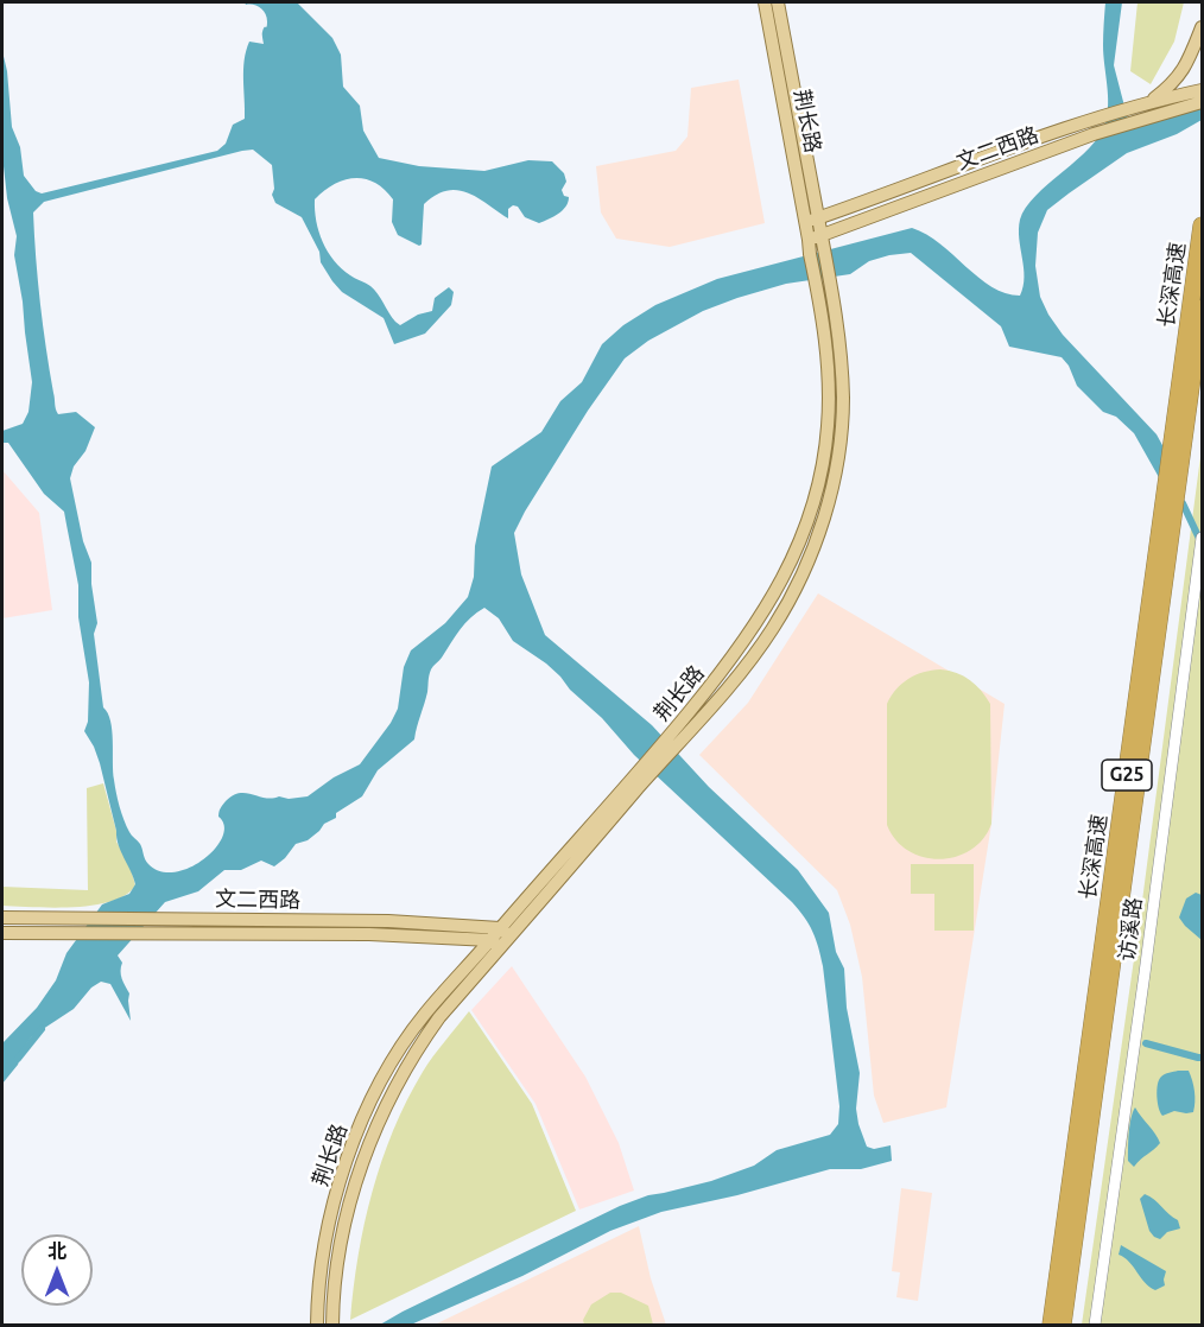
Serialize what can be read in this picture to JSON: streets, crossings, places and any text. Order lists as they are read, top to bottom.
{
  "streets": {
    "highway": ["长深高速", "G25"],
    "main road": ["荆长路", "文二西路"],
    "street": ["访溪路"]
  },
  "crossings": [
    ["荆长路", "文二西路"]
  ],
  "north": "top"
}
